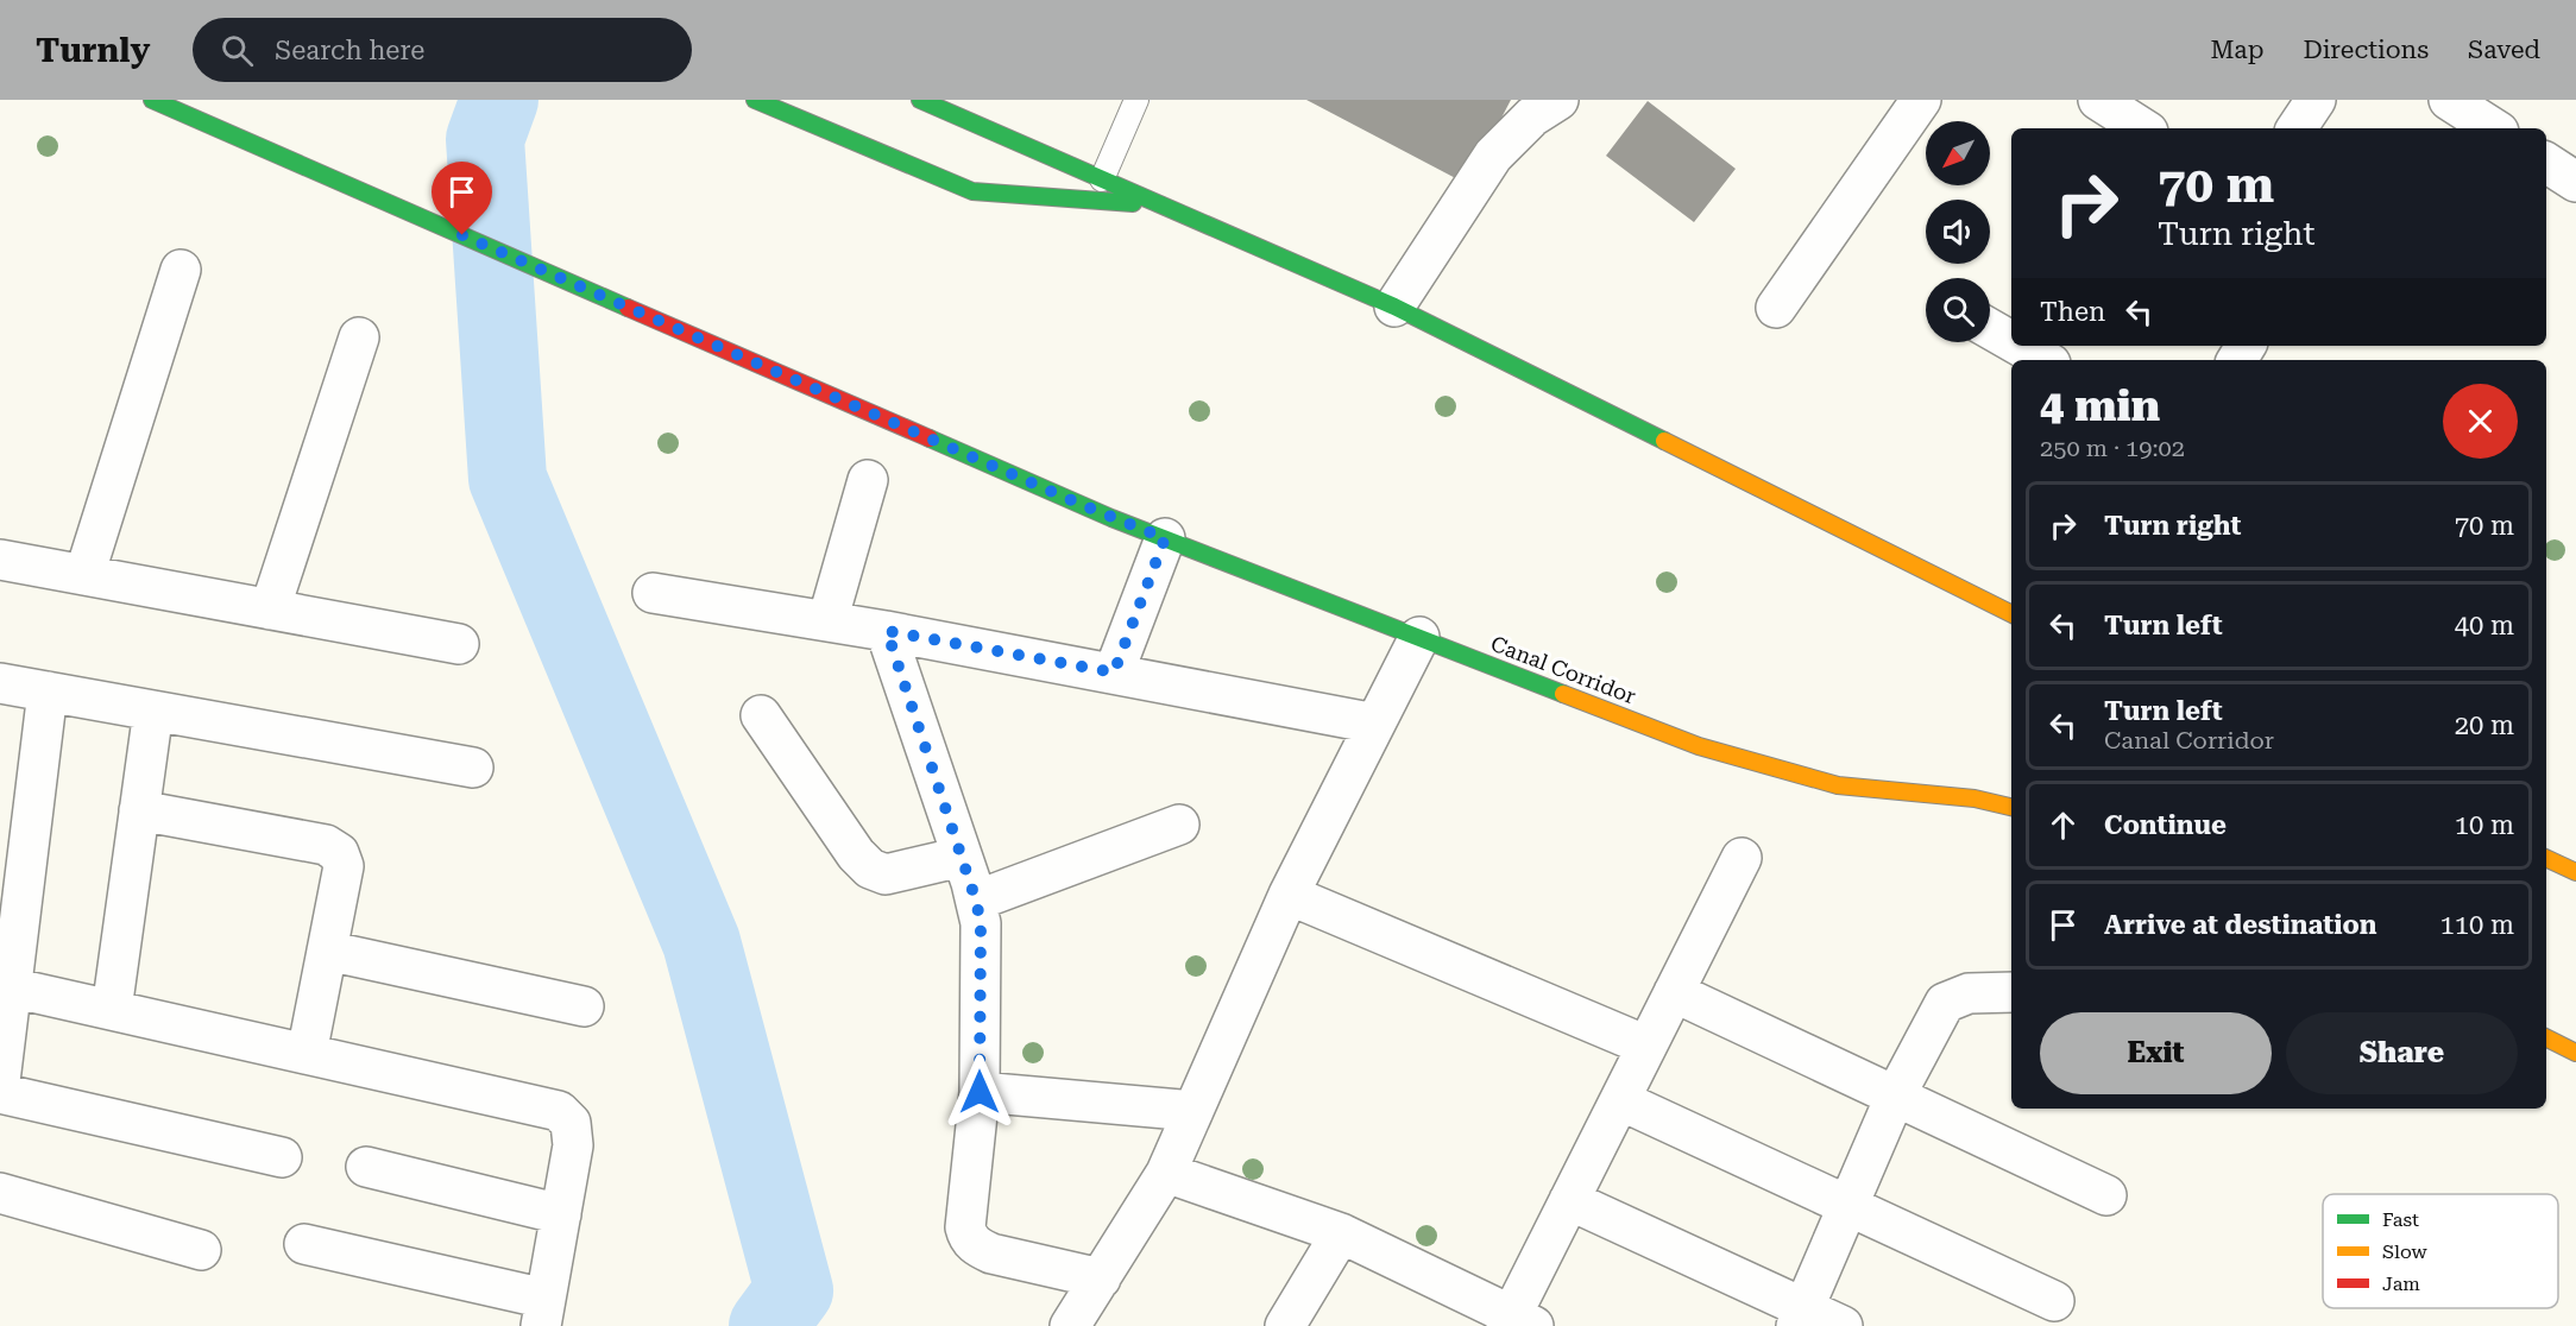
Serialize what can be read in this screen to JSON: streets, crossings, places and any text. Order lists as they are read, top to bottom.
{
  "streets": {
    "main road": ["Canal Corridor"]
  },
  "legend": ["Fast", "Slow", "Jam"],
  "north": "bottom left",
  "page": {
    "header": "Turnly",
    "search": "Search here",
    "nav": ["Map", "Directions", "Saved"],
    "turn": ["70 m", "Turn right"],
    "then": "Then",
    "heading": ["4 min", "250 m · 19:02"],
    "list": [
      {
        "name": "Turn right",
        "value": "70 m"
      },
      {
        "name": "Turn left",
        "value": "40 m"
      },
      {
        "name": "Turn left",
        "note": "Canal Corridor",
        "value": "20 m"
      },
      {
        "name": "Continue",
        "value": "10 m"
      },
      {
        "name": "Arrive at destination",
        "value": "110 m"
      }
    ],
    "buttons": ["Exit", "Share"]
  }
}
